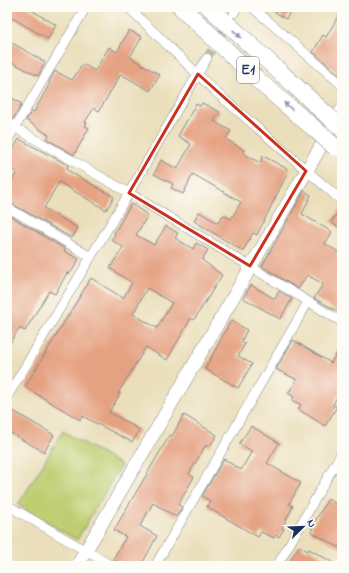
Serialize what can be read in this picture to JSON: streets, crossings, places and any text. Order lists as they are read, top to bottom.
{
  "streets": {
    "highway": ["E1"]
  },
  "north": "top right"
}
